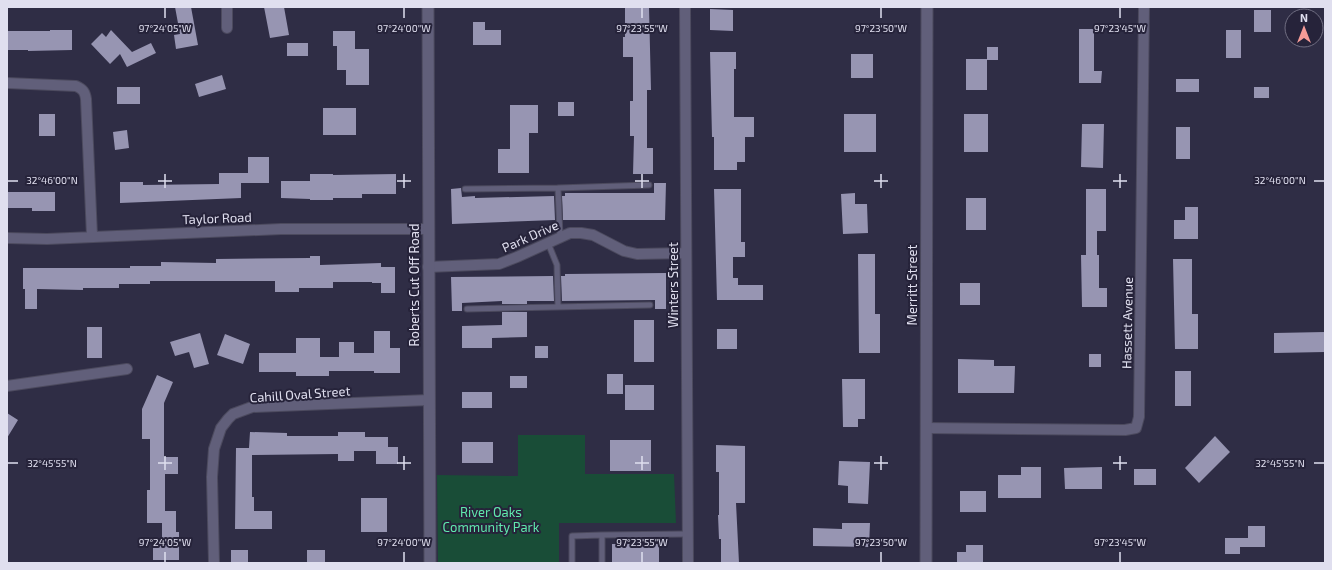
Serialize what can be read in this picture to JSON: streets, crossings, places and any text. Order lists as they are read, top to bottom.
{
  "streets": {
    "street": [
      "Taylor Road",
      "Park Drive",
      "Roberts Cut Off Road",
      "Winters Street",
      "Merritt Street",
      "Hassett Avenue",
      "Cahill Oval Street"
    ]
  },
  "crossings": [
    ["Taylor Road", "Roberts Cut Off Road"],
    ["Park Drive", "Roberts Cut Off Road"],
    ["Park Drive", "Winters Street"],
    ["Roberts Cut Off Road", "Cahill Oval Street"],
    ["Merritt Street", "Hassett Avenue"]
  ],
  "parks": ["River Oaks Community Park"],
  "north": "top",
  "coordinates": [
    "97°24'05\"W",
    "97°24'00\"W",
    "97°23'55\"W",
    "97°23'50\"W",
    "97°23'45\"W",
    "32°46'00\"N",
    "32°45'55\"N"
  ]
}
